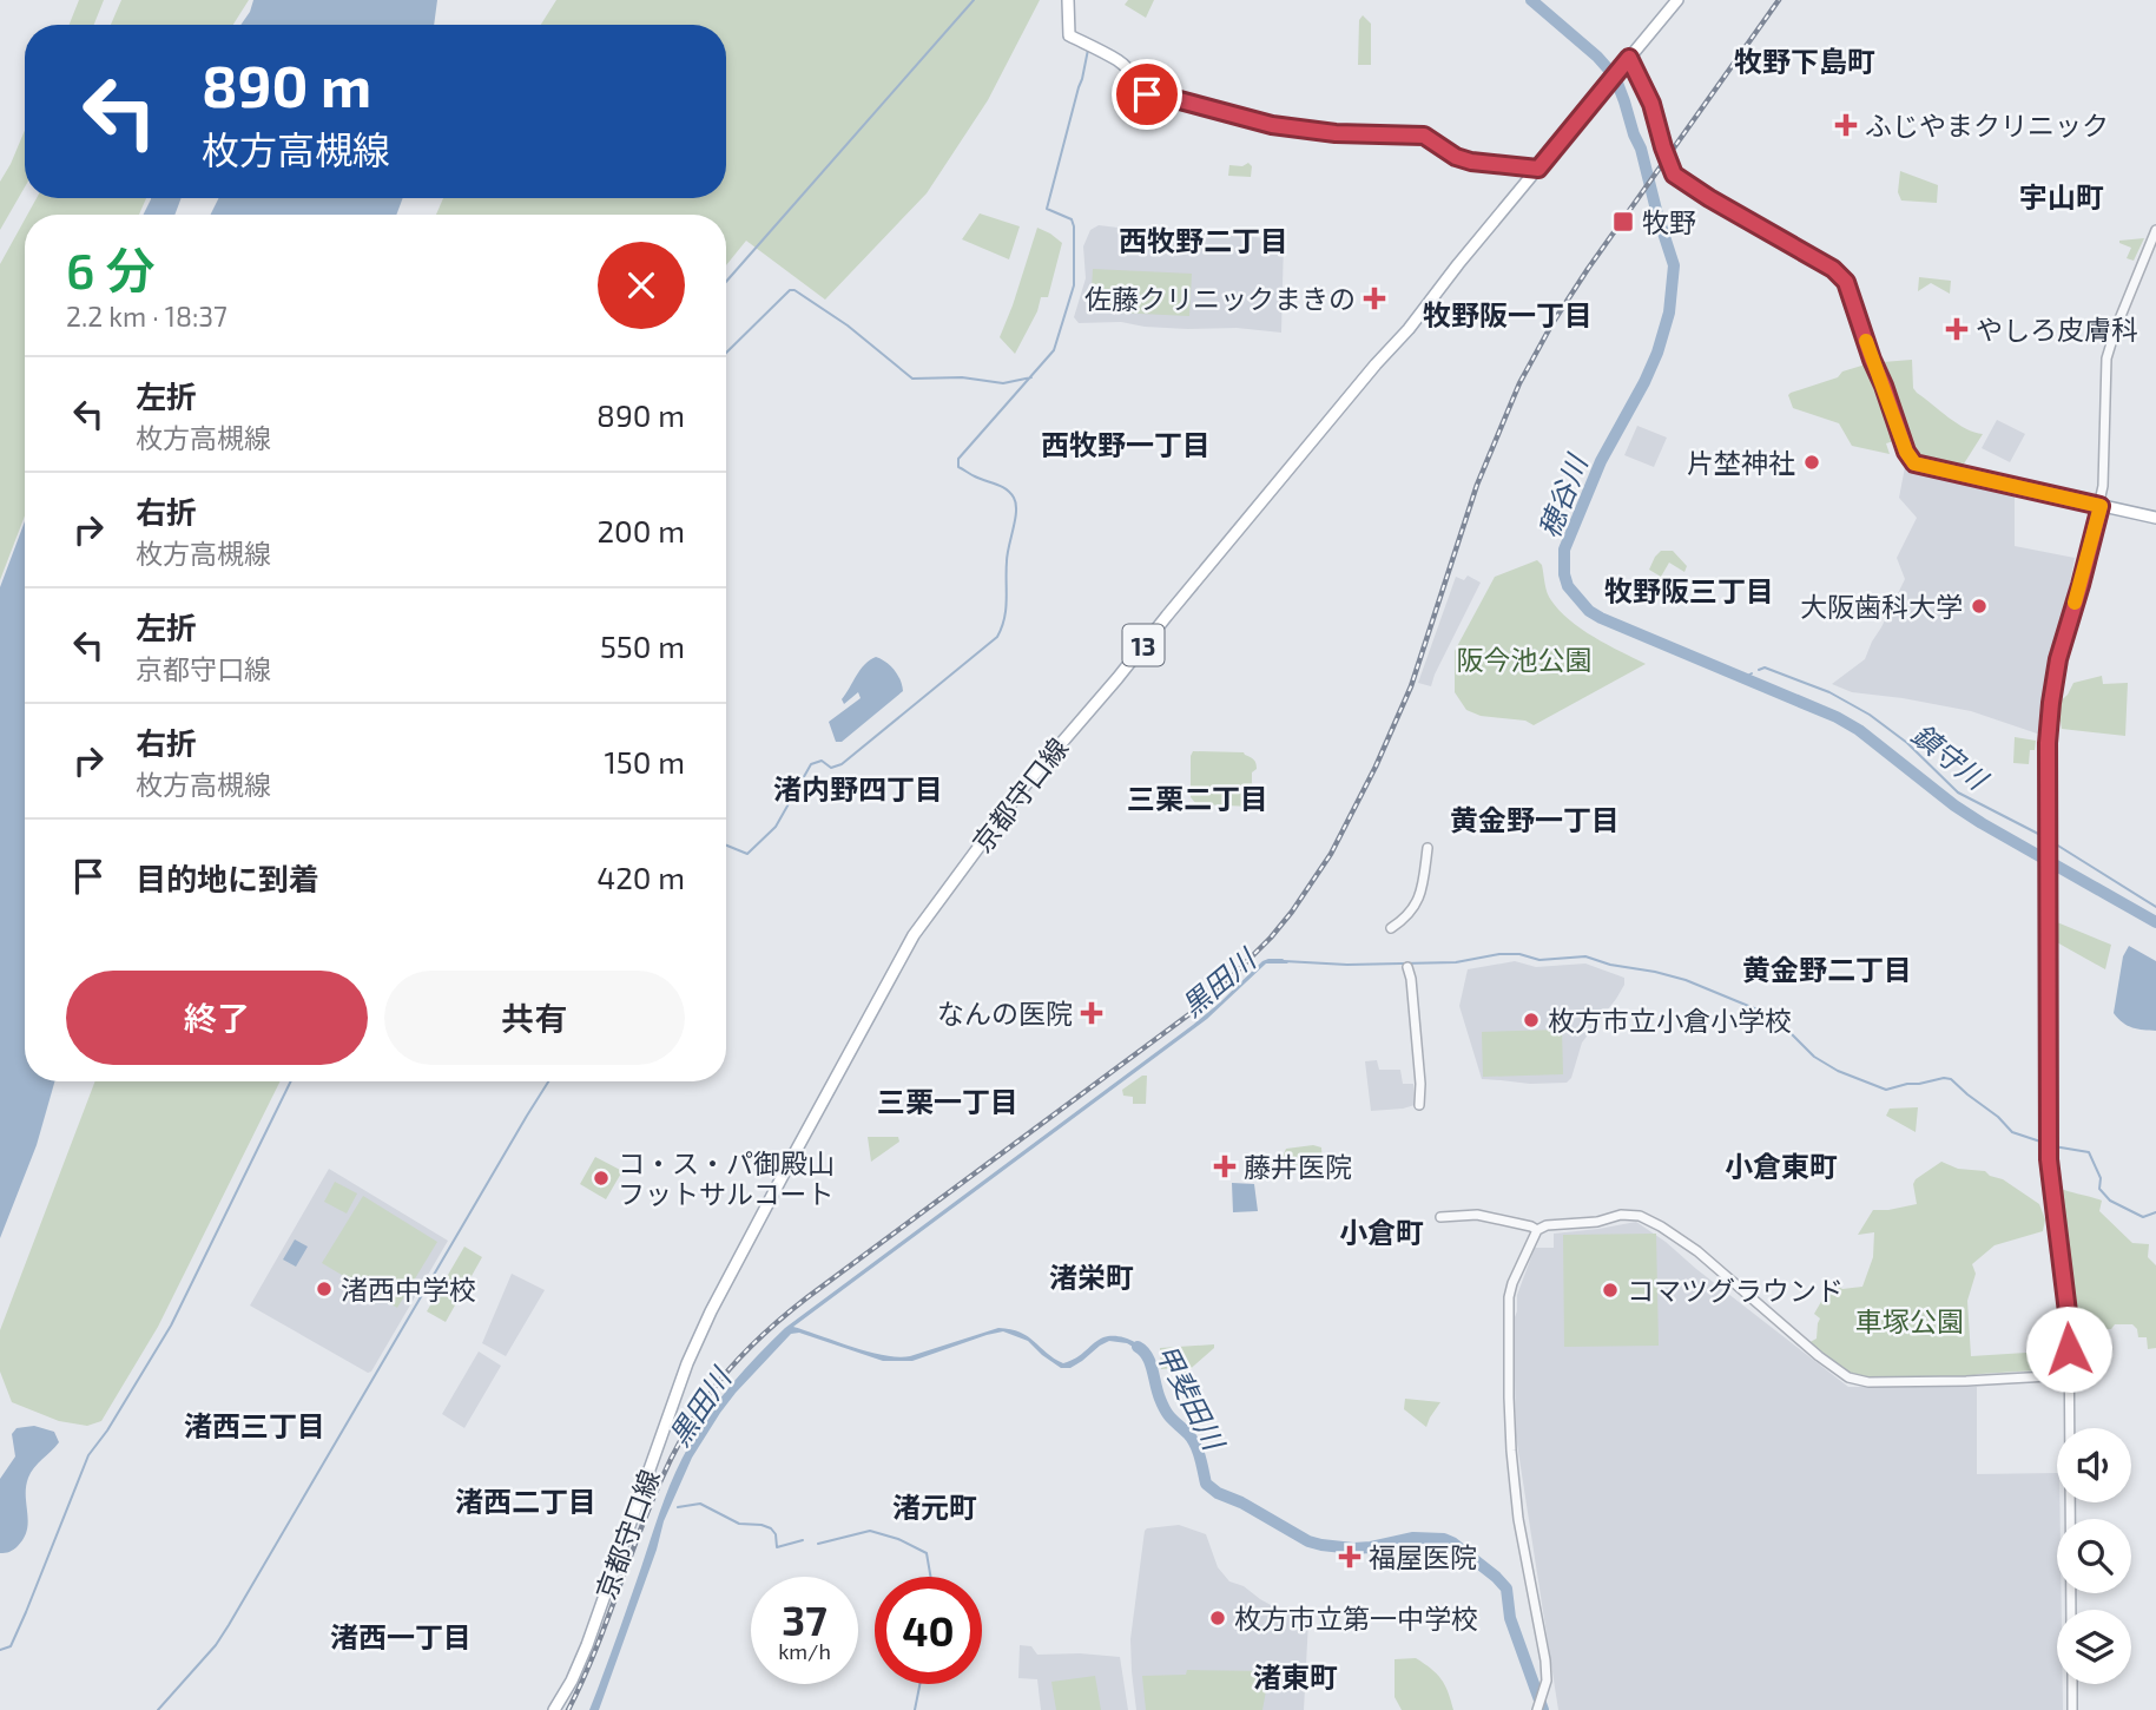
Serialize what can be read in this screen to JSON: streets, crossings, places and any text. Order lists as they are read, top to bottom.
{
  "streets": {
    "main road": ["13", "京都守口線"]
  },
  "districts": [
    "牧野下島町",
    "宇山町",
    "西牧野二丁目",
    "牧野阪一丁目",
    "西牧野一丁目",
    "牧野阪三丁目",
    "渚内野四丁目",
    "三栗二丁目",
    "黄金野一丁目",
    "黄金野二丁目",
    "三栗一丁目",
    "小倉東町",
    "小倉町",
    "渚栄町",
    "渚西三丁目",
    "渚西二丁目",
    "渚元町",
    "渚西一丁目",
    "渚東町"
  ],
  "water": [
    "穂谷川",
    "鎮守川",
    "黒田川",
    "甲斐田川"
  ],
  "parks": ["阪今池公園", "車塚公園"],
  "places": {
    "health": [
      "ふじやまクリニック",
      "佐藤クリニックまきの",
      "やしろ皮膚科",
      "なんの医院",
      "藤井医院",
      "福屋医院"
    ],
    "transit": ["牧野"],
    "other": [
      "片埜神社",
      "大阪歯科大学",
      "枚方市立小倉小学校",
      "コ・ス・パ御殿山 フットサルコート",
      "渚西中学校",
      "コマツグラウンド",
      "枚方市立第一中学校"
    ]
  },
  "page": {
    "turn": ["890 m", "枚方高槻線"],
    "heading": ["6 分", "2.2 km · 18:37"],
    "list": [
      {
        "name": "左折",
        "note": "枚方高槻線",
        "value": "890 m"
      },
      {
        "name": "右折",
        "note": "枚方高槻線",
        "value": "200 m"
      },
      {
        "name": "左折",
        "note": "京都守口線",
        "value": "550 m"
      },
      {
        "name": "右折",
        "note": "枚方高槻線",
        "value": "150 m"
      },
      {
        "name": "目的地に到着",
        "value": "420 m"
      }
    ],
    "buttons": ["終了", "共有"],
    "speed": "37 km/h",
    "limit": "40"
  }
}
